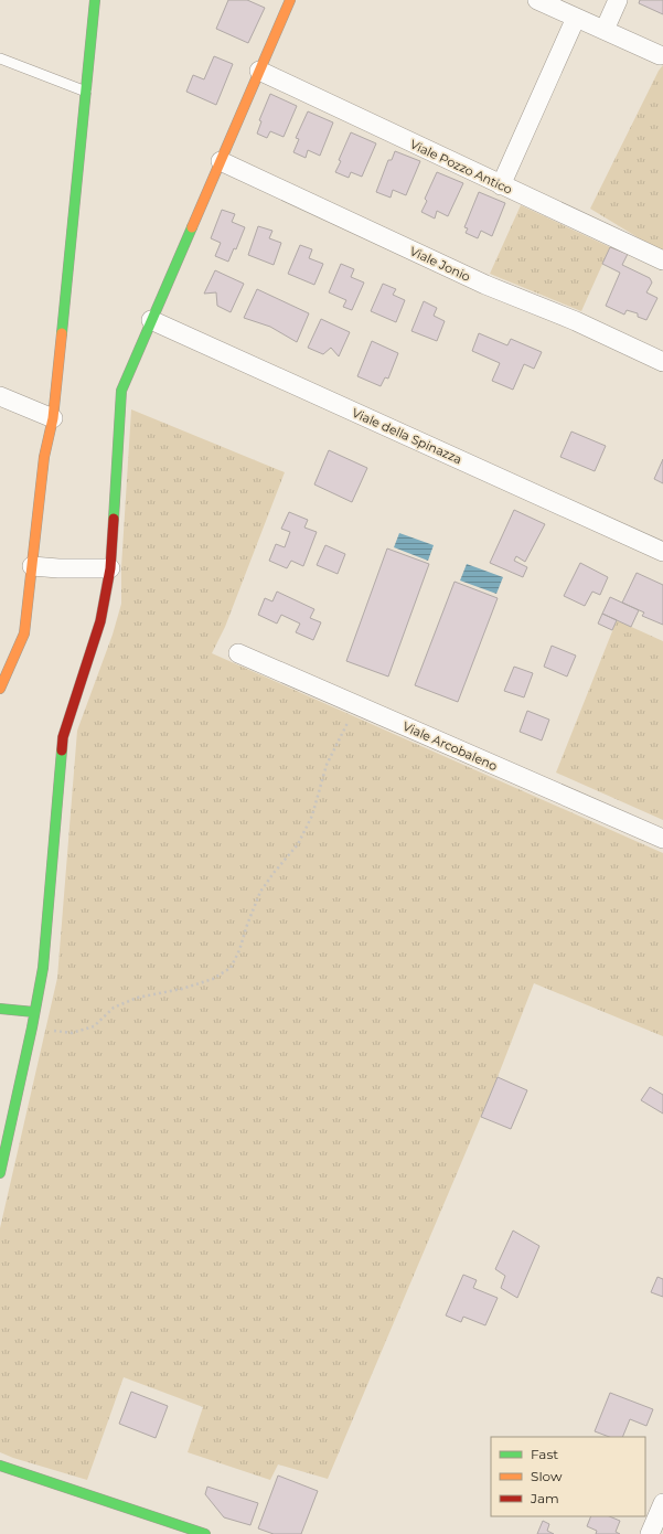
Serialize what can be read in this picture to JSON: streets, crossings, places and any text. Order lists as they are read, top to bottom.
{
  "streets": {
    "street": [
      "Viale Pozzo Antico",
      "Viale Jonio",
      "Viale della Spinazza",
      "Viale Arcobaleno"
    ]
  },
  "legend": ["Fast", "Slow", "Jam"]
}
